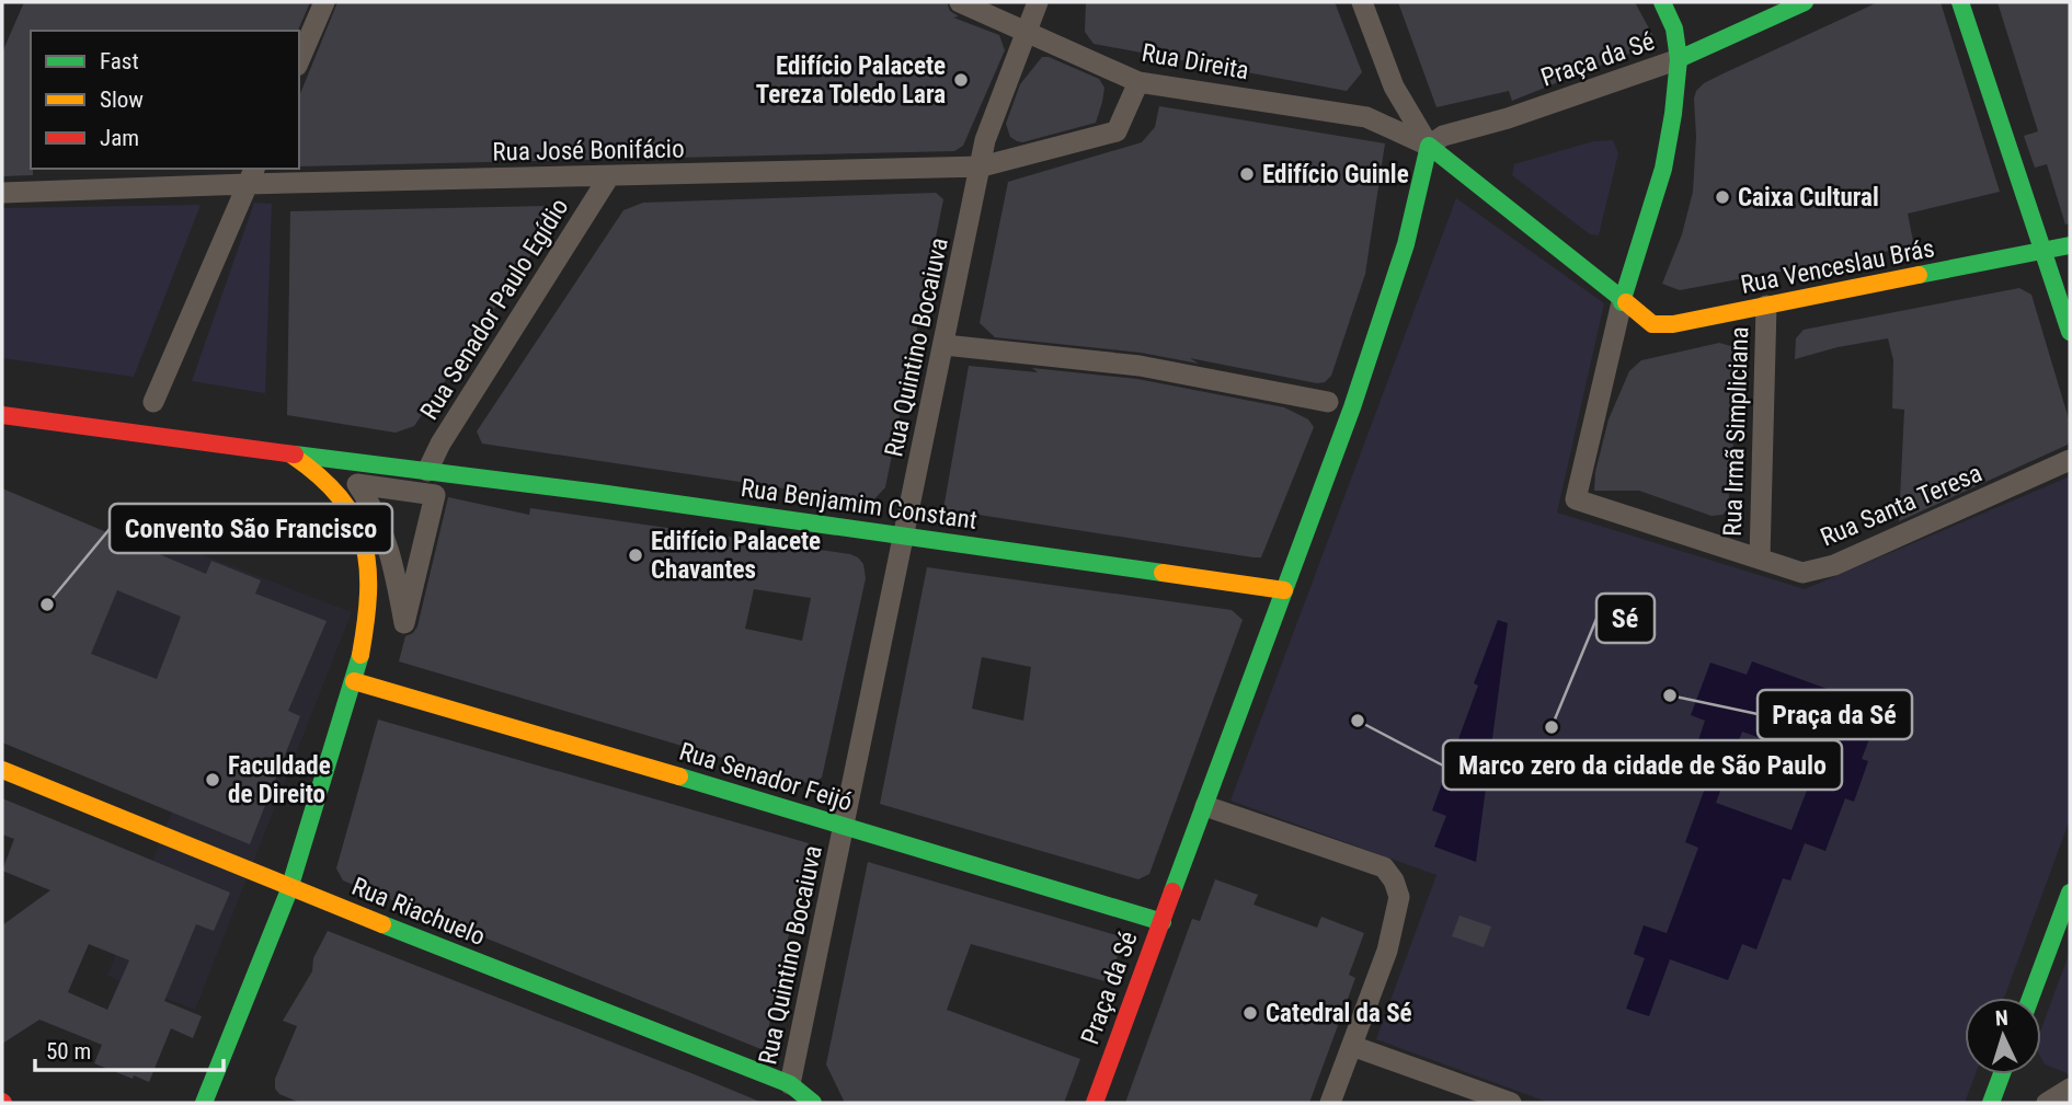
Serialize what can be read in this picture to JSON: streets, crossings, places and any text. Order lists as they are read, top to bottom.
{
  "streets": {
    "main road": [
      "Praça da Sé",
      "Rua Venceslau Brás",
      "Rua Benjamim Constant",
      "Rua Senador Feijó",
      "Rua Riachuelo"
    ],
    "street": [
      "Rua Direita",
      "Rua José Bonifácio",
      "Rua Senador Paulo Egídio",
      "Rua Quintino Bocaiuva",
      "Rua Irmã Simpliciana",
      "Rua Santa Teresa"
    ]
  },
  "crossings": [
    ["Praça da Sé", "Rua Direita"],
    ["Praça da Sé", "Rua Venceslau Brás"],
    ["Praça da Sé", "Rua Benjamim Constant"],
    ["Praça da Sé", "Rua Santa Teresa"],
    ["Praça da Sé", "Rua Senador Feijó"],
    ["Rua Direita", "Rua José Bonifácio"],
    ["Rua Direita", "Rua Quintino Bocaiuva"],
    ["Rua José Bonifácio", "Rua Senador Paulo Egídio"],
    ["Rua José Bonifácio", "Rua Quintino Bocaiuva"],
    ["Rua Venceslau Brás", "Rua Irmã Simpliciana"],
    ["Rua Senador Paulo Egídio", "Rua Benjamim Constant"],
    ["Rua Quintino Bocaiuva", "Rua Benjamim Constant"],
    ["Rua Quintino Bocaiuva", "Rua Senador Feijó"],
    ["Rua Quintino Bocaiuva", "Rua Riachuelo"],
    ["Rua Irmã Simpliciana", "Rua Santa Teresa"]
  ],
  "places": [
    "Edifício Palacete Tereza Toledo Lara",
    "Edifício Guinle",
    "Caixa Cultural",
    "Edifício Palacete Chavantes",
    "Convento São Francisco",
    "Praça da Sé",
    "Marco zero da cidade de São Paulo",
    "Sé",
    "Faculdade de Direito",
    "Catedral da Sé"
  ],
  "legend": ["Fast", "Slow", "Jam"],
  "scale_bar": "50 m",
  "north": "top"
}
